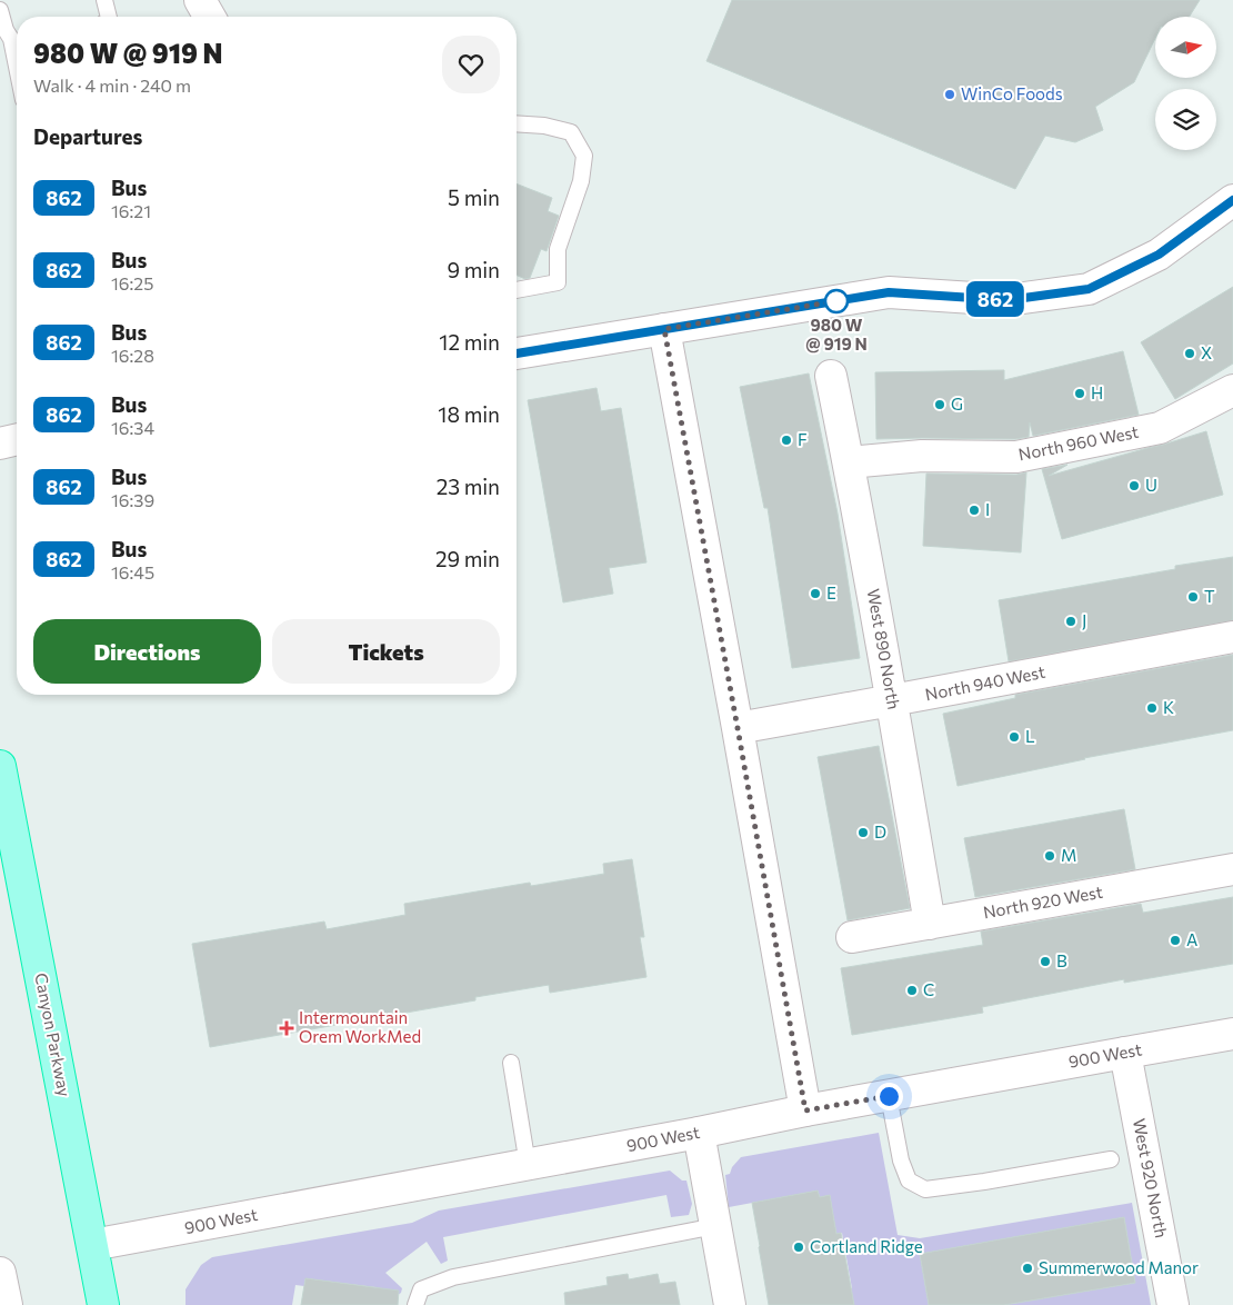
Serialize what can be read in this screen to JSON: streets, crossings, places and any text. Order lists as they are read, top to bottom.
{
  "streets": {
    "highway": ["Canyon Parkway"],
    "street": [
      "North 960 West",
      "West 890 North",
      "North 940 West",
      "North 920 West",
      "900 West",
      "West 920 North"
    ]
  },
  "crossings": [
    ["North 960 West", "West 890 North"],
    ["West 890 North", "North 940 West"],
    ["West 890 North", "North 920 West"],
    ["Canyon Parkway", "900 West"],
    ["900 West", "West 920 North"]
  ],
  "places": {
    "other": [
      "WinCo Foods",
      "980 W @ 919 N",
      "X",
      "H",
      "G",
      "F",
      "U",
      "I",
      "E",
      "T",
      "J",
      "K",
      "L",
      "D",
      "M",
      "A",
      "B",
      "C",
      "Cortland Ridge",
      "Summerwood Manor"
    ],
    "health": ["Intermountain Orem WorkMed"]
  },
  "lines": ["bus line 862"],
  "north": "right",
  "page": {
    "on_map": "862",
    "heading": [
      ["980 W @ 919 N", "Walk · 4 min · 240 m"],
      "Departures"
    ],
    "list": [
      {
        "mark": "862",
        "name": "Bus",
        "note": "16:21",
        "value": "5 min"
      },
      {
        "mark": "862",
        "name": "Bus",
        "note": "16:25",
        "value": "9 min"
      },
      {
        "mark": "862",
        "name": "Bus",
        "note": "16:28",
        "value": "12 min"
      },
      {
        "mark": "862",
        "name": "Bus",
        "note": "16:34",
        "value": "18 min"
      },
      {
        "mark": "862",
        "name": "Bus",
        "note": "16:39",
        "value": "23 min"
      },
      {
        "mark": "862",
        "name": "Bus",
        "note": "16:45",
        "value": "29 min"
      }
    ],
    "buttons": ["Directions", "Tickets"]
  }
}
